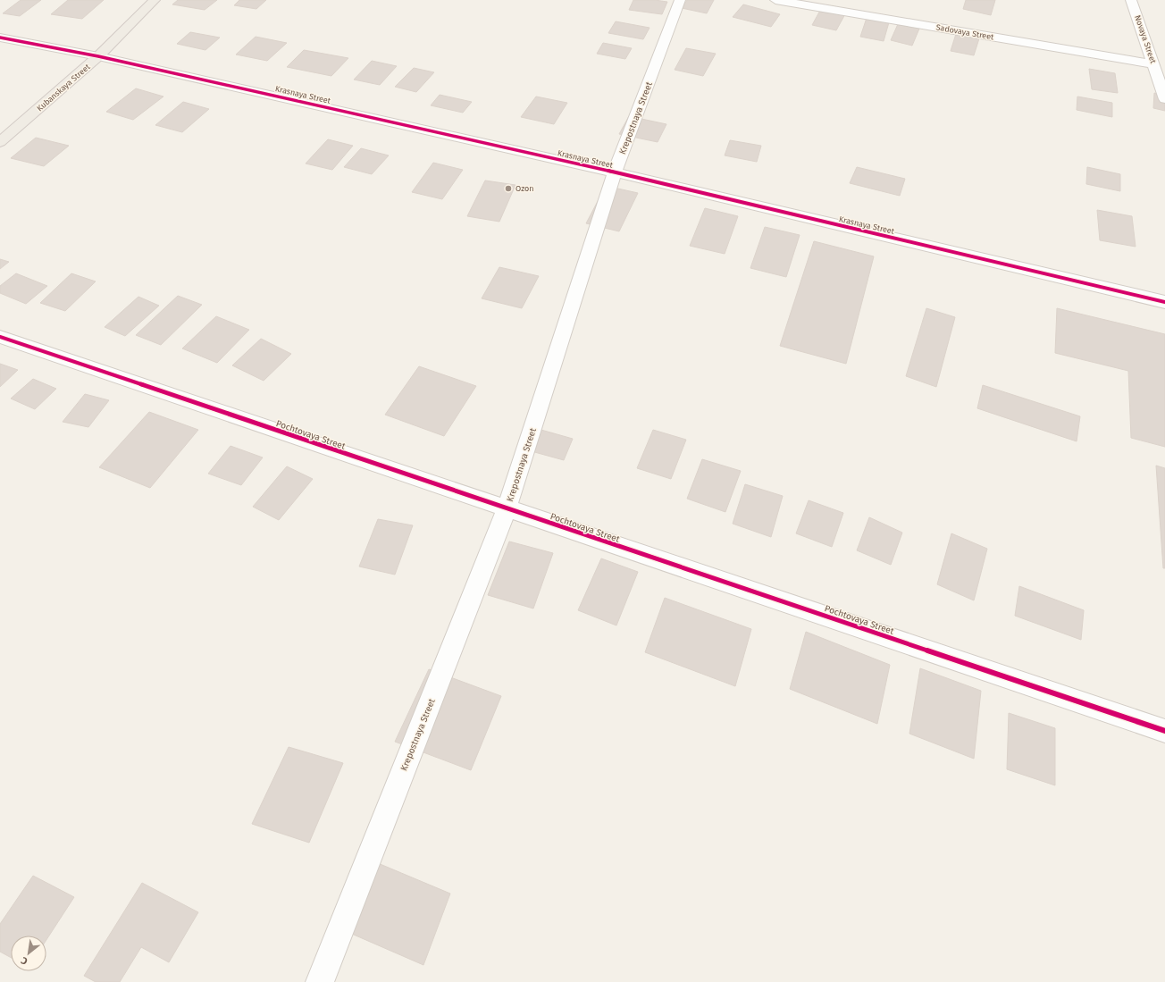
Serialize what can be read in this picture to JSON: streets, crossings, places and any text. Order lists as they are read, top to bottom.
{
  "streets": {
    "main road": ["Kubanskaya Street"],
    "street": [
      "Sadovaya Street",
      "Novaya Street",
      "Krasnaya Street",
      "Krepostnaya Street",
      "Pochtovaya Street"
    ]
  },
  "crossings": [
    ["Sadovaya Street", "Novaya Street"],
    ["Kubanskaya Street", "Krasnaya Street"],
    ["Krasnaya Street", "Krepostnaya Street"],
    ["Krepostnaya Street", "Pochtovaya Street"]
  ],
  "places": ["Ozon"],
  "north": "bottom left"
}
